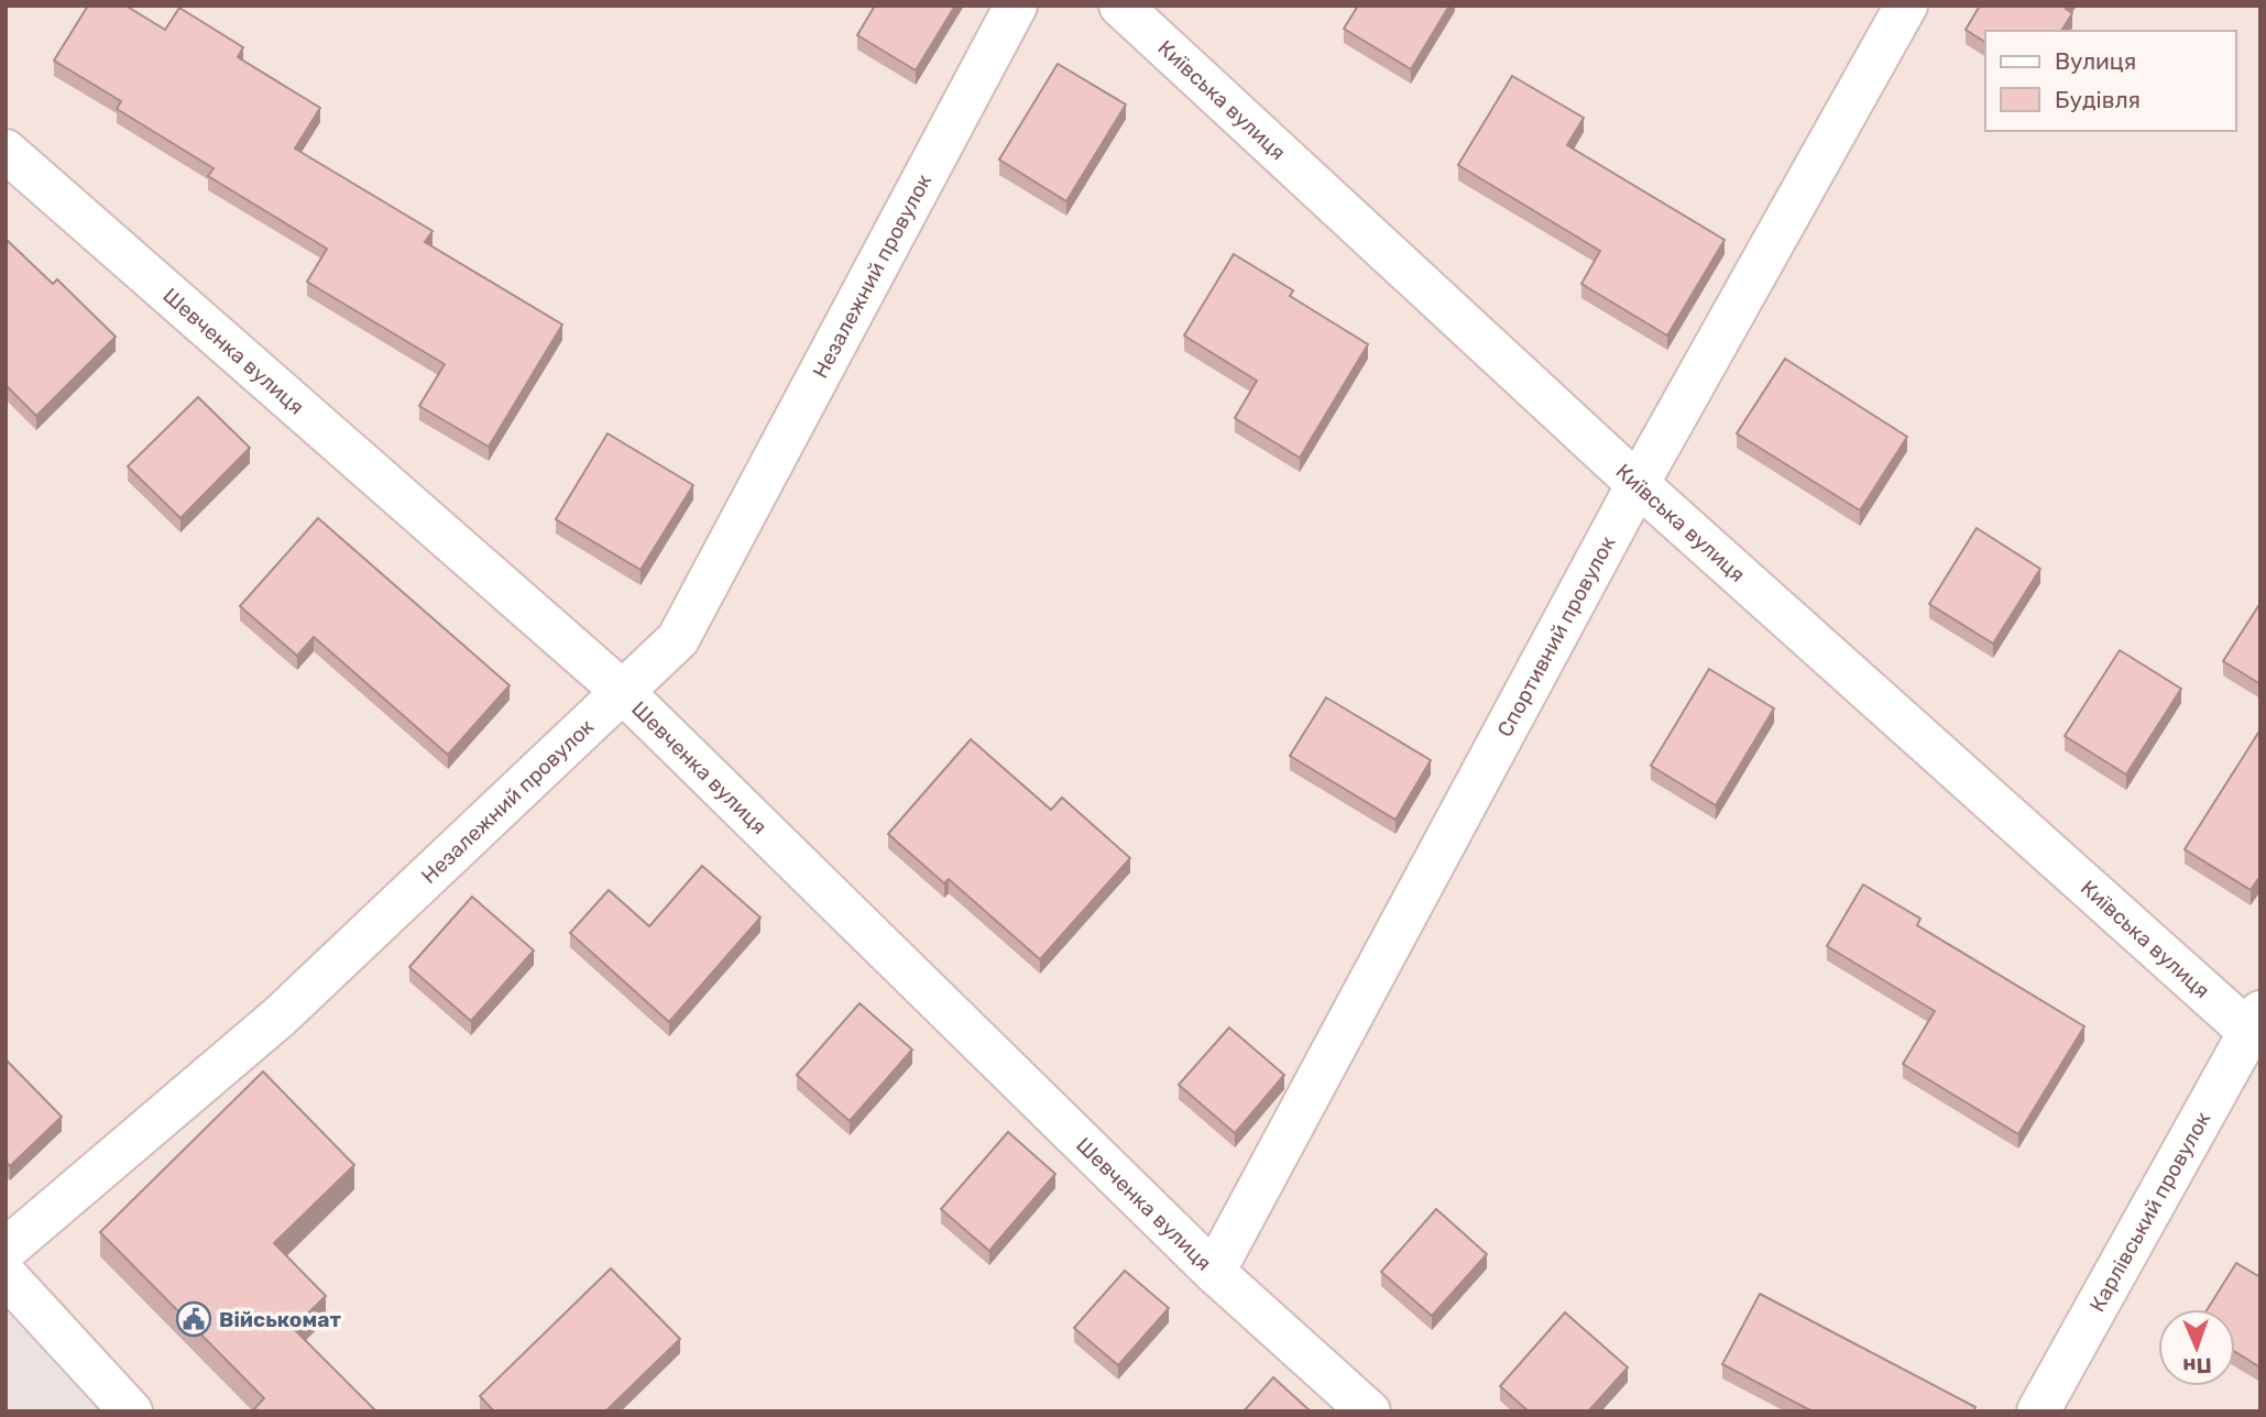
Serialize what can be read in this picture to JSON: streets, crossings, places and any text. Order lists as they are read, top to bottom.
{
  "streets": {
    "street": [
      "Київська вулиця",
      "Незалежний провулок",
      "Шевченка вулиця",
      "Спортивний провулок",
      "Карлівський провулок"
    ]
  },
  "crossings": [
    ["Київська вулиця", "Спортивний провулок"],
    ["Київська вулиця", "Карлівський провулок"],
    ["Незалежний провулок", "Шевченка вулиця"],
    ["Шевченка вулиця", "Спортивний провулок"]
  ],
  "places": {
    "public building": ["Військомат"]
  },
  "legend": ["Вулиця", "Будівля"],
  "north": "bottom"
}
